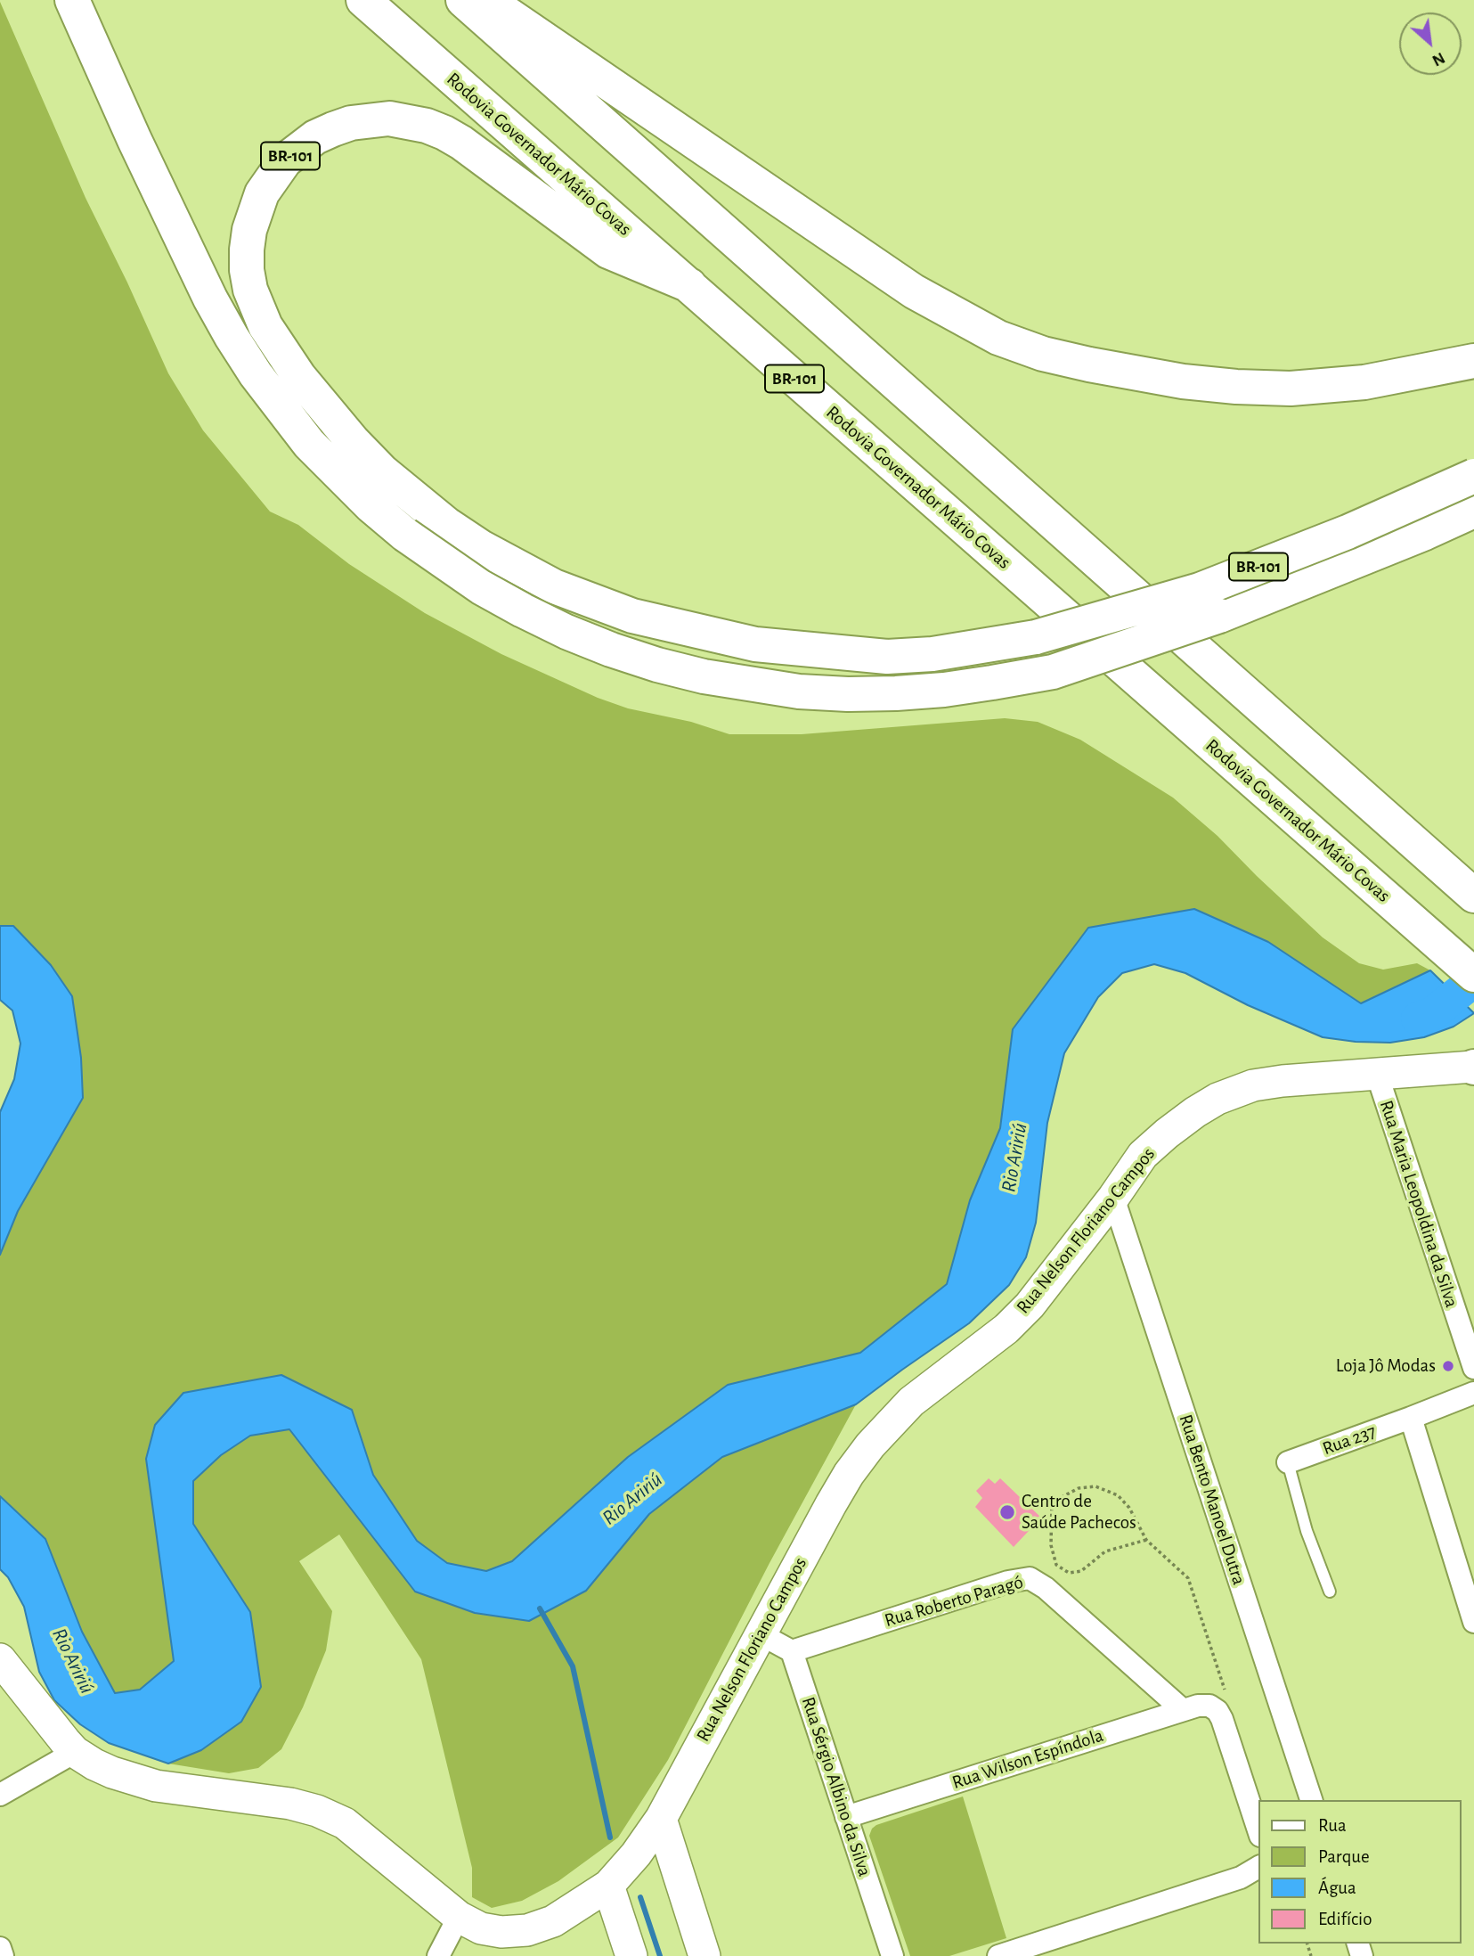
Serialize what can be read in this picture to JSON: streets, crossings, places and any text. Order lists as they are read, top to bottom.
{
  "streets": {
    "highway": ["Rodovia Governador Mário Covas", "BR-101"],
    "main road": ["Rua Nelson Floriano Campos"],
    "street": [
      "Rua Maria Leopoldina da Silva",
      "Rua 237",
      "Rua Bento Manoel Dutra",
      "Rua Roberto Paragó",
      "Rua Wilson Espíndola",
      "Rua Sérgio Albino da Silva"
    ]
  },
  "crossings": [
    ["Rodovia Governador Mário Covas", "BR-101"],
    ["Rua Maria Leopoldina da Silva", "Rua Nelson Floriano Campos"],
    ["Rua Nelson Floriano Campos", "Rua Bento Manoel Dutra"],
    ["Rua Roberto Paragó", "Rua Wilson Espíndola"],
    ["Rua Roberto Paragó", "Rua Sérgio Albino da Silva"],
    ["Rua Wilson Espíndola", "Rua Sérgio Albino da Silva"]
  ],
  "water": ["Rio Aririú"],
  "places": ["Loja Jô Modas", "Centro de Saúde Pachecos"],
  "legend": [
    "Rua",
    "Parque",
    "Água",
    "Edifício"
  ],
  "north": "bottom right"
}
